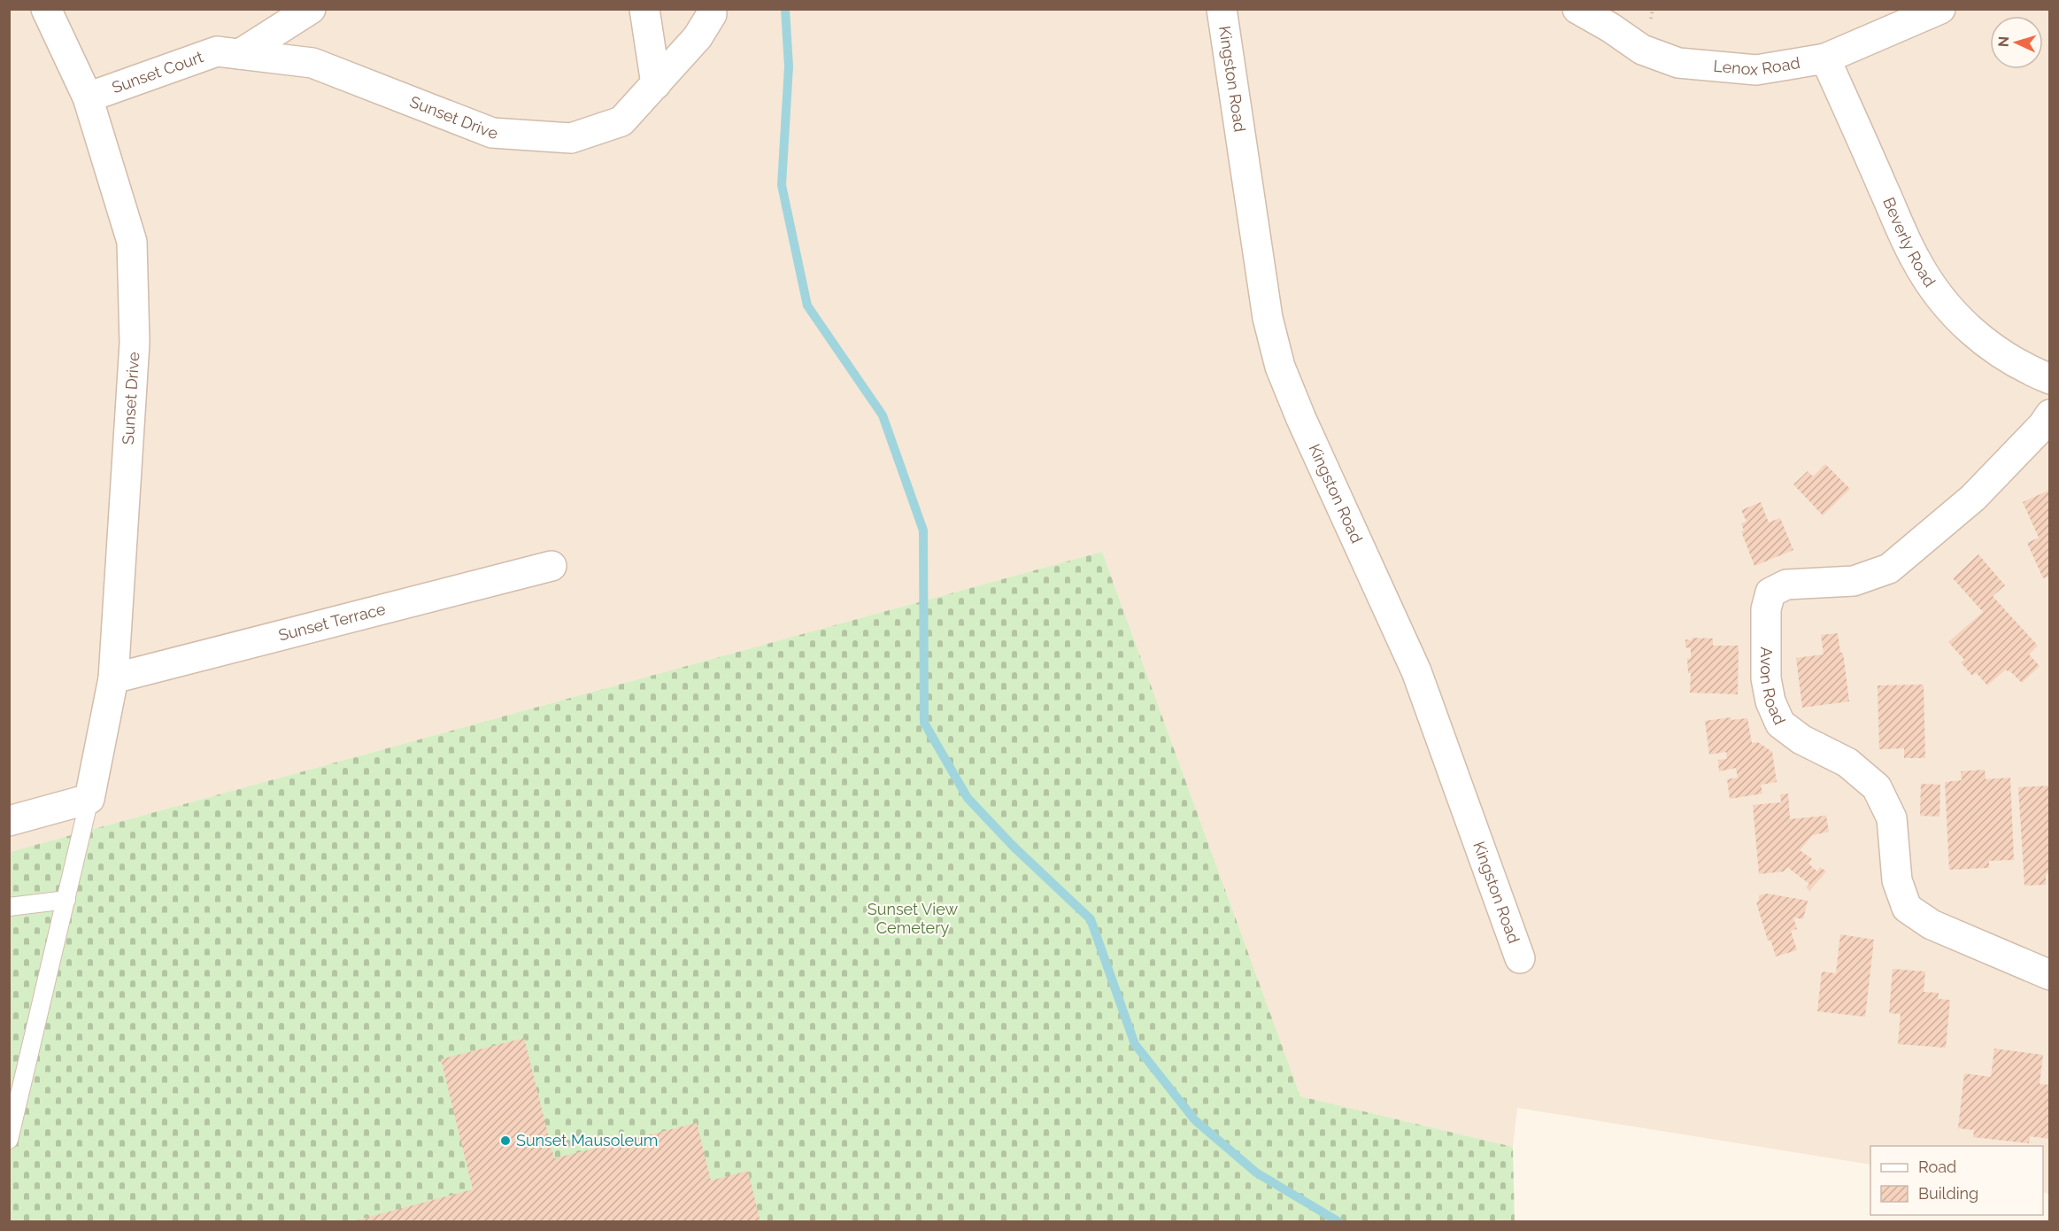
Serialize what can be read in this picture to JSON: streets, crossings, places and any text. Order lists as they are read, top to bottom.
{
  "streets": {
    "street": [
      "Lenox Road",
      "Sunset Court",
      "Kingston Road",
      "Sunset Drive",
      "Beverly Road",
      "Sunset Terrace",
      "Avon Road"
    ]
  },
  "crossings": [
    ["Lenox Road", "Beverly Road"],
    ["Sunset Court", "Sunset Drive"],
    ["Sunset Drive", "Sunset Terrace"]
  ],
  "parks": ["Sunset View Cemetery"],
  "places": ["Sunset Mausoleum"],
  "legend": ["Road", "Building"],
  "north": "left"
}
